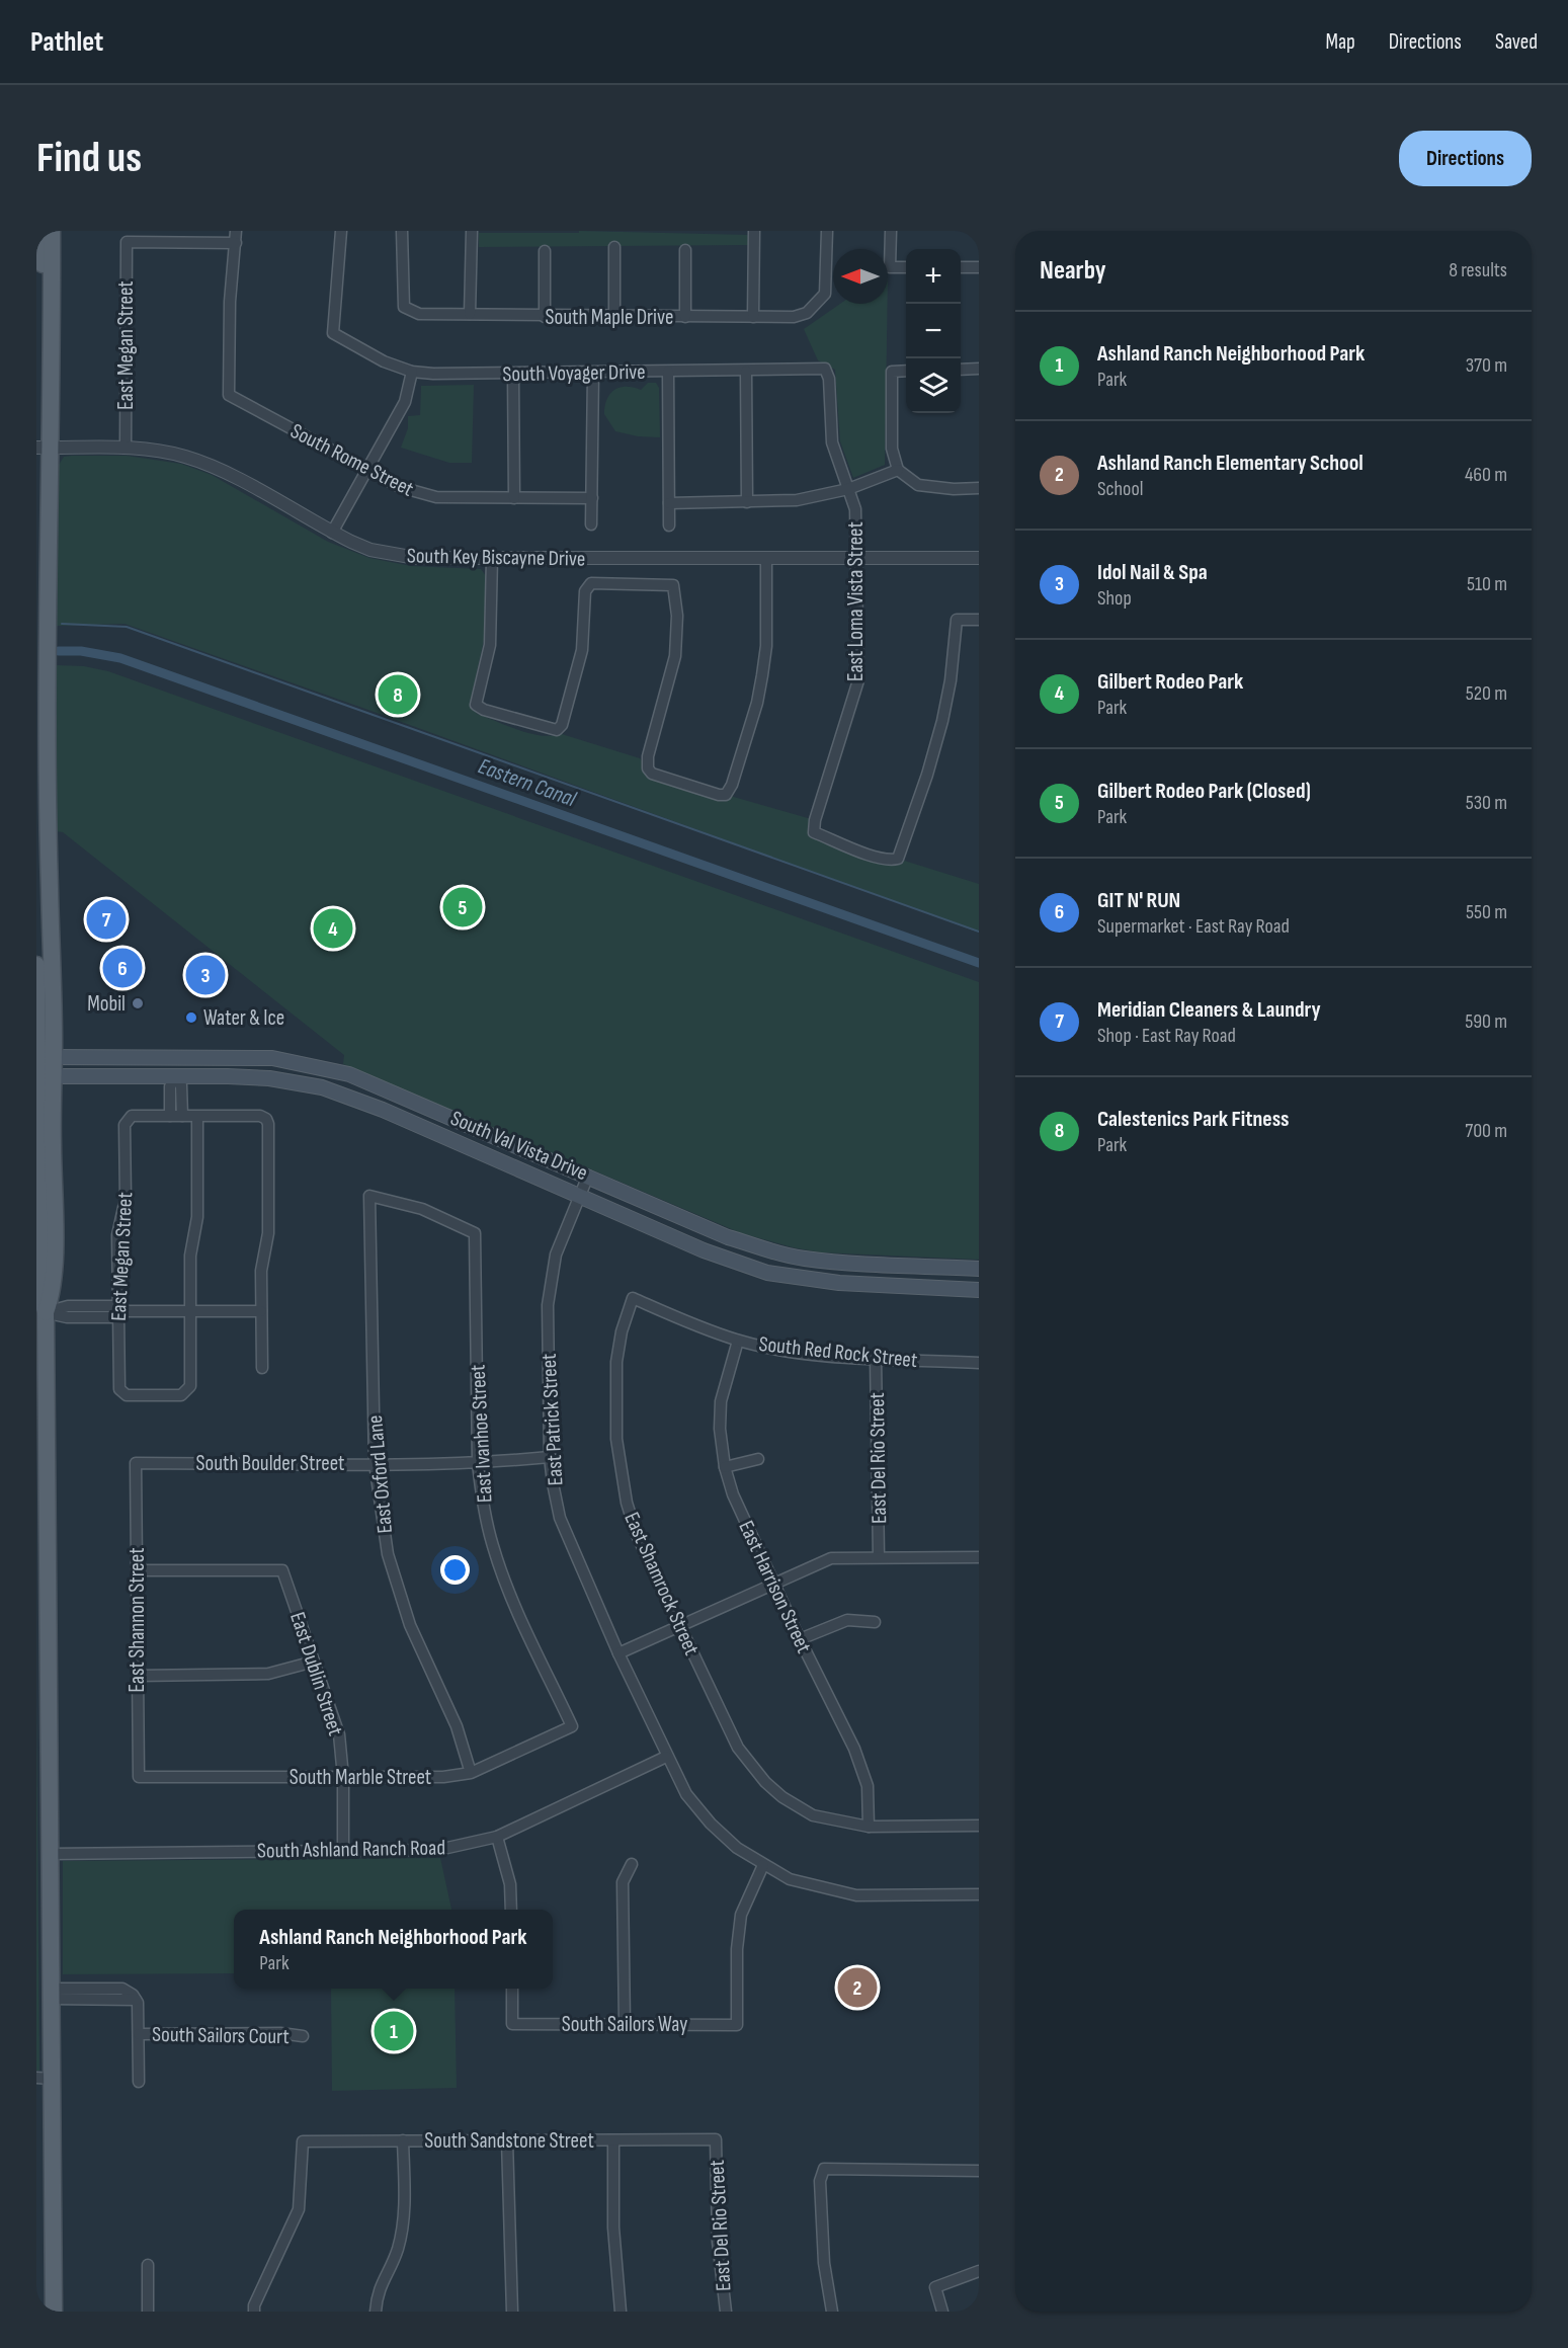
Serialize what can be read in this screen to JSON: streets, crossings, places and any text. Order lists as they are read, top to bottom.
{
  "streets": {
    "main road": ["South Val Vista Drive"],
    "street": [
      "South Maple Drive",
      "East Megan Street",
      "South Voyager Drive",
      "South Rome Street",
      "South Key Biscayne Drive",
      "East Loma Vista Street",
      "South Red Rock Street",
      "East Patrick Street",
      "East Ivanhoe Street",
      "East Del Rio Street",
      "South Boulder Street",
      "East Oxford Lane",
      "East Shamrock Street",
      "East Harrison Street",
      "East Shannon Street",
      "East Dublin Street",
      "South Marble Street",
      "South Ashland Ranch Road",
      "South Sailors Way",
      "South Sailors Court",
      "South Sandstone Street"
    ]
  },
  "crossings": [
    ["East Megan Street", "South Rome Street"],
    ["East Megan Street", "South Key Biscayne Drive"],
    ["South Voyager Drive", "East Loma Vista Street"],
    ["South Key Biscayne Drive", "East Loma Vista Street"],
    ["South Val Vista Drive", "East Patrick Street"],
    ["South Red Rock Street", "East Del Rio Street"],
    ["South Red Rock Street", "East Shamrock Street"],
    ["South Red Rock Street", "East Harrison Street"],
    ["East Patrick Street", "South Boulder Street"],
    ["East Patrick Street", "South Ashland Ranch Road"],
    ["East Ivanhoe Street", "South Boulder Street"],
    ["East Ivanhoe Street", "East Oxford Lane"],
    ["East Ivanhoe Street", "South Marble Street"],
    ["East Del Rio Street", "South Sandstone Street"],
    ["South Boulder Street", "East Oxford Lane"],
    ["South Boulder Street", "East Shannon Street"],
    ["East Oxford Lane", "South Marble Street"],
    ["East Shamrock Street", "East Harrison Street"],
    ["East Shannon Street", "East Dublin Street"],
    ["East Shannon Street", "South Marble Street"],
    ["East Dublin Street", "South Marble Street"],
    ["East Dublin Street", "South Ashland Ranch Road"]
  ],
  "water": ["Eastern Canal"],
  "places": ["Mobil", "Water & Ice"],
  "north": "left",
  "page": {
    "header": "Pathlet",
    "nav": ["Map", "Directions", "Saved"],
    "buttons": "Directions",
    "title": "Find us",
    "heading": ["Nearby", "8 results"],
    "map_buttons": ["+", "−"],
    "list": [
      {
        "mark": "1",
        "name": "Ashland Ranch Neighborhood Park",
        "note": "Park",
        "value": "370 m"
      },
      {
        "mark": "2",
        "name": "Ashland Ranch Elementary School",
        "note": "School",
        "value": "460 m"
      },
      {
        "mark": "3",
        "name": "Idol Nail & Spa",
        "note": "Shop",
        "value": "510 m"
      },
      {
        "mark": "4",
        "name": "Gilbert Rodeo Park",
        "note": "Park",
        "value": "520 m"
      },
      {
        "mark": "5",
        "name": "Gilbert Rodeo Park (Closed)",
        "note": "Park",
        "value": "530 m"
      },
      {
        "mark": "6",
        "name": "GIT N' RUN",
        "note": "Supermarket · East Ray Road",
        "value": "550 m"
      },
      {
        "mark": "7",
        "name": "Meridian Cleaners & Laundry",
        "note": "Shop · East Ray Road",
        "value": "590 m"
      },
      {
        "mark": "8",
        "name": "Calestenics Park Fitness",
        "note": "Park",
        "value": "700 m"
      }
    ],
    "pins": [
      "8",
      "5",
      "7",
      "4",
      "6",
      "3",
      "2",
      "1"
    ],
    "popup": ["Ashland Ranch Neighborhood Park", "Park"]
  }
}
